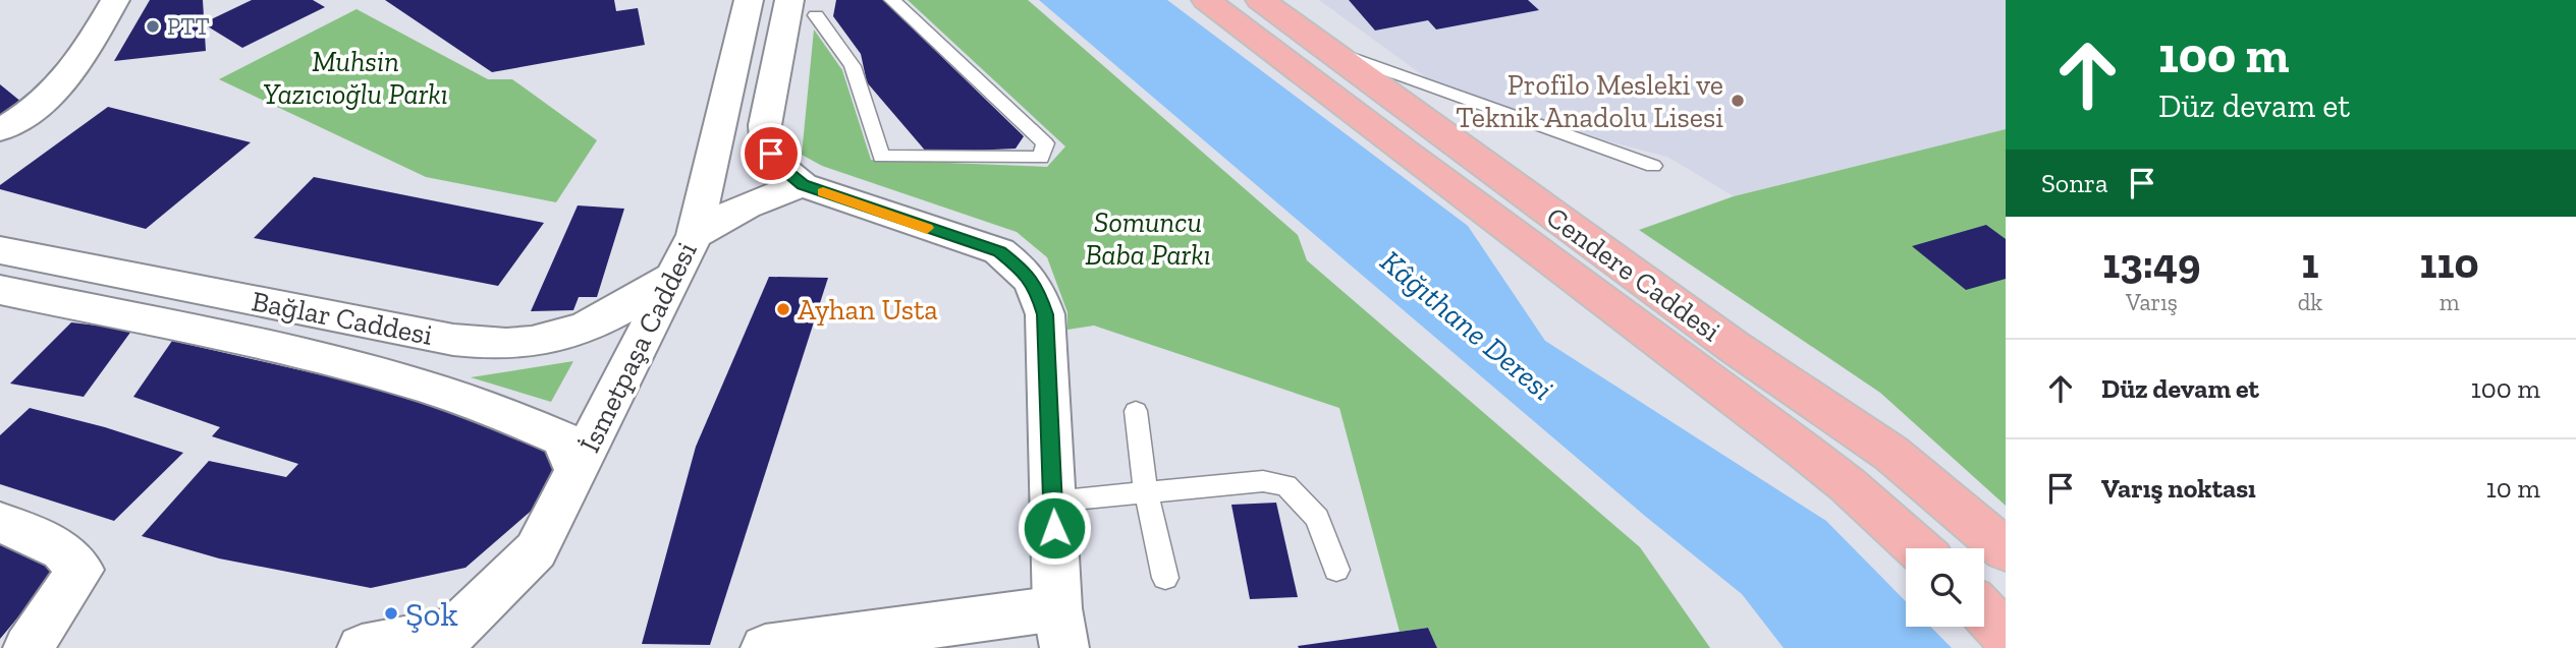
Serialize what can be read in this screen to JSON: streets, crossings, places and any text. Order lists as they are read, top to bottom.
{
  "streets": {
    "main road": ["Cendere Caddesi"],
    "street": ["Bağlar Caddesi", "İsmetpaşa Caddesi"]
  },
  "crossings": [
    ["Bağlar Caddesi", "İsmetpaşa Caddesi"]
  ],
  "water": ["Kâğıthane Deresi"],
  "parks": ["Muhsin Yazıcıoğlu Parkı", "Somuncu Baba Parkı"],
  "places": [
    "PTT",
    "Profilo Mesleki ve Teknik Anadolu Lisesi",
    "Ayhan Usta",
    "Şok"
  ],
  "page": {
    "turn": ["100 m", "Düz devam et"],
    "then": "Sonra",
    "eta": [
      "13:49",
      "Varış",
      "1",
      "dk",
      "110",
      "m"
    ],
    "list": [
      {
        "name": "Düz devam et",
        "value": "100 m"
      },
      {
        "name": "Varış noktası",
        "value": "10 m"
      }
    ]
  }
}
